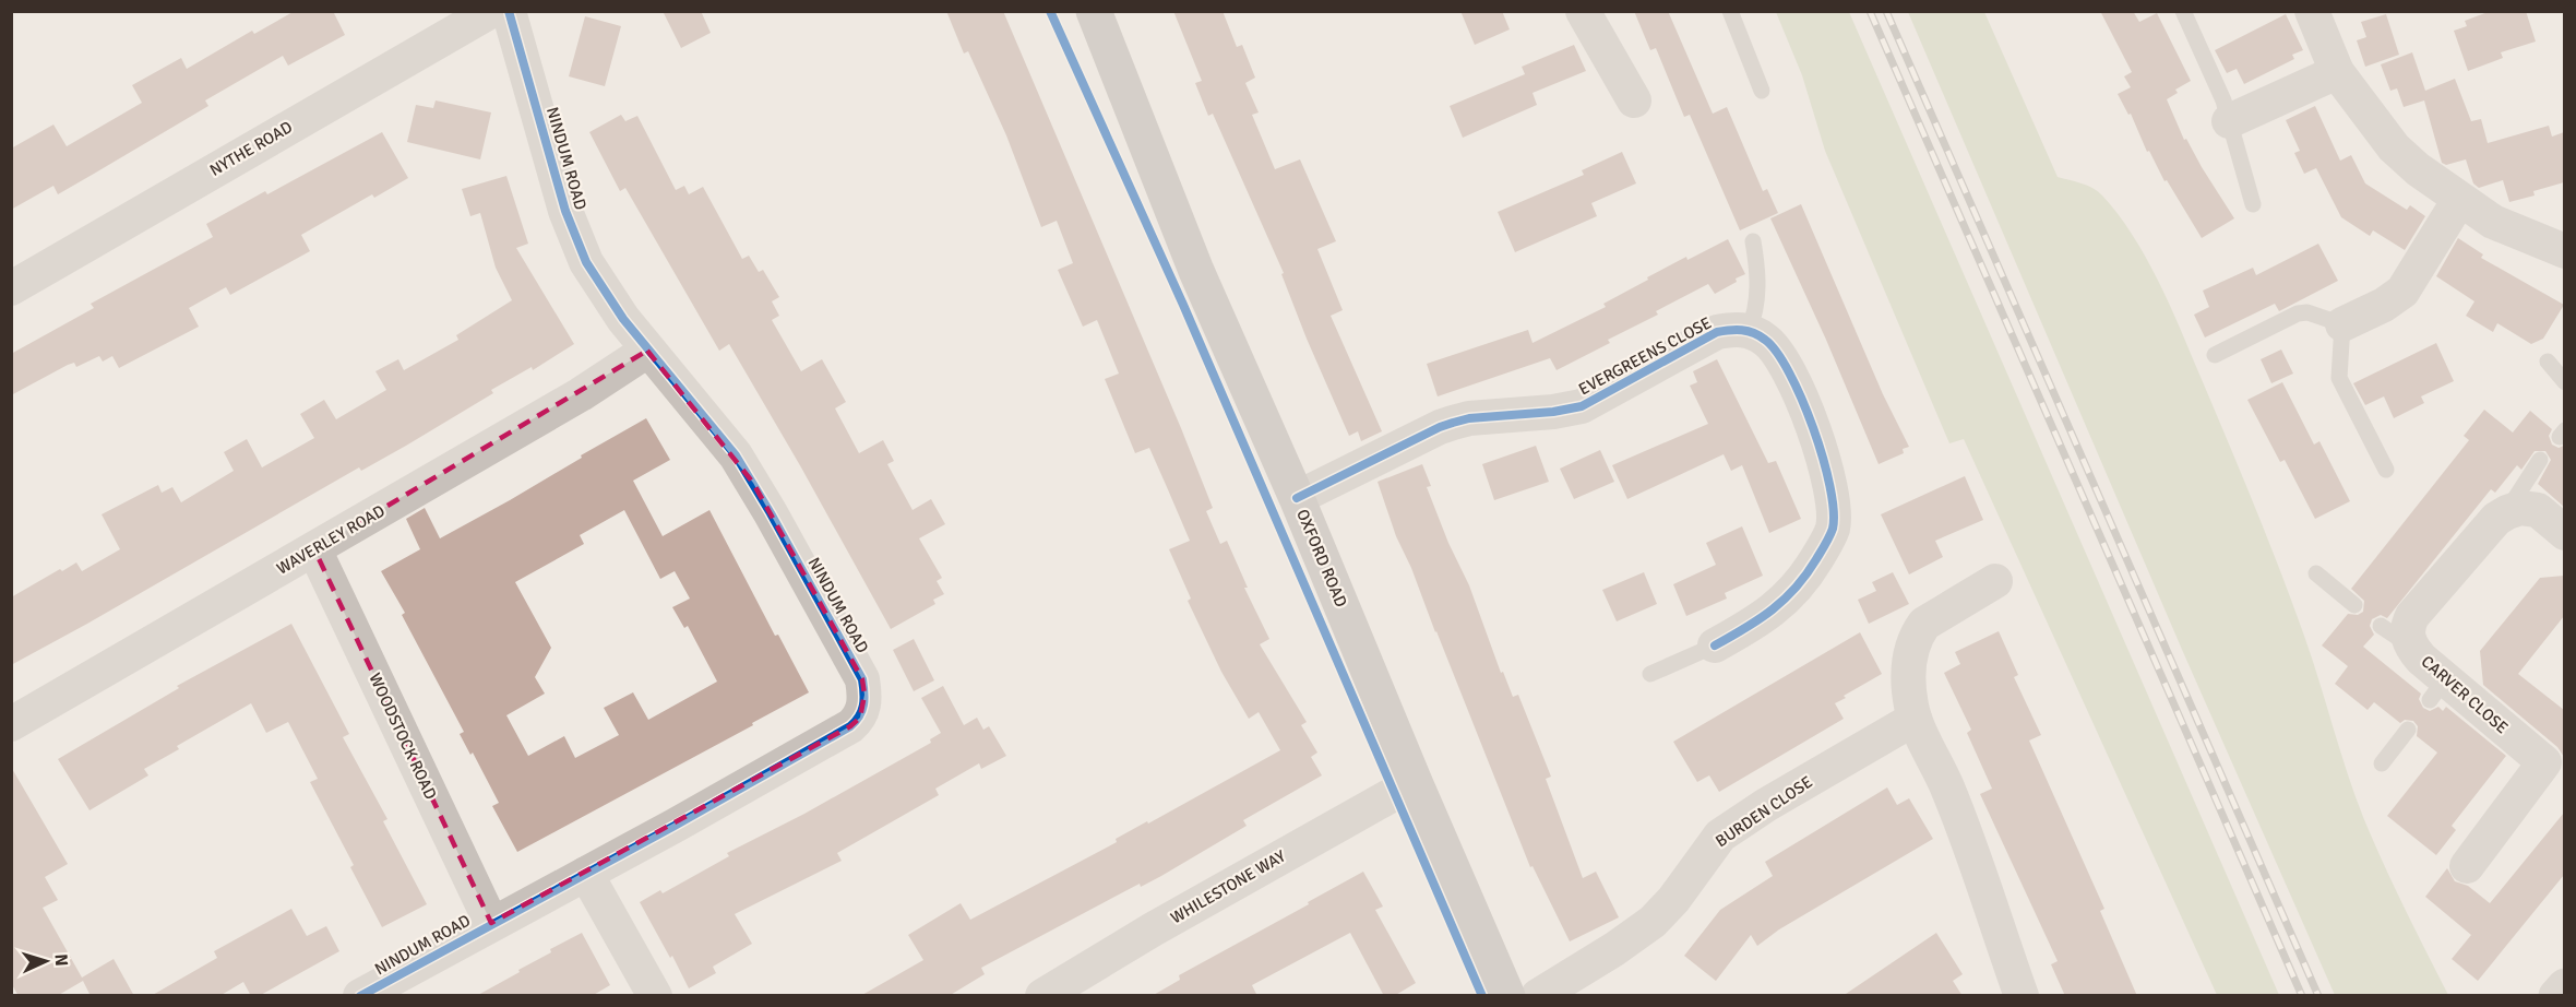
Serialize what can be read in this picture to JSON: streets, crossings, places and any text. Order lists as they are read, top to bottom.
{
  "streets": {
    "main road": ["OXFORD ROAD"],
    "street": [
      "NYTHE ROAD",
      "NINDUM ROAD",
      "EVERGREENS CLOSE",
      "WAVERLEY ROAD",
      "CARVER CLOSE",
      "WOODSTOCK ROAD",
      "BURDEN CLOSE",
      "WHILESTONE WAY"
    ]
  },
  "crossings": [
    ["NINDUM ROAD", "WAVERLEY ROAD"],
    ["NINDUM ROAD", "WOODSTOCK ROAD"],
    ["EVERGREENS CLOSE", "OXFORD ROAD"],
    ["WAVERLEY ROAD", "WOODSTOCK ROAD"],
    ["OXFORD ROAD", "WHILESTONE WAY"]
  ],
  "north": "right"
}
